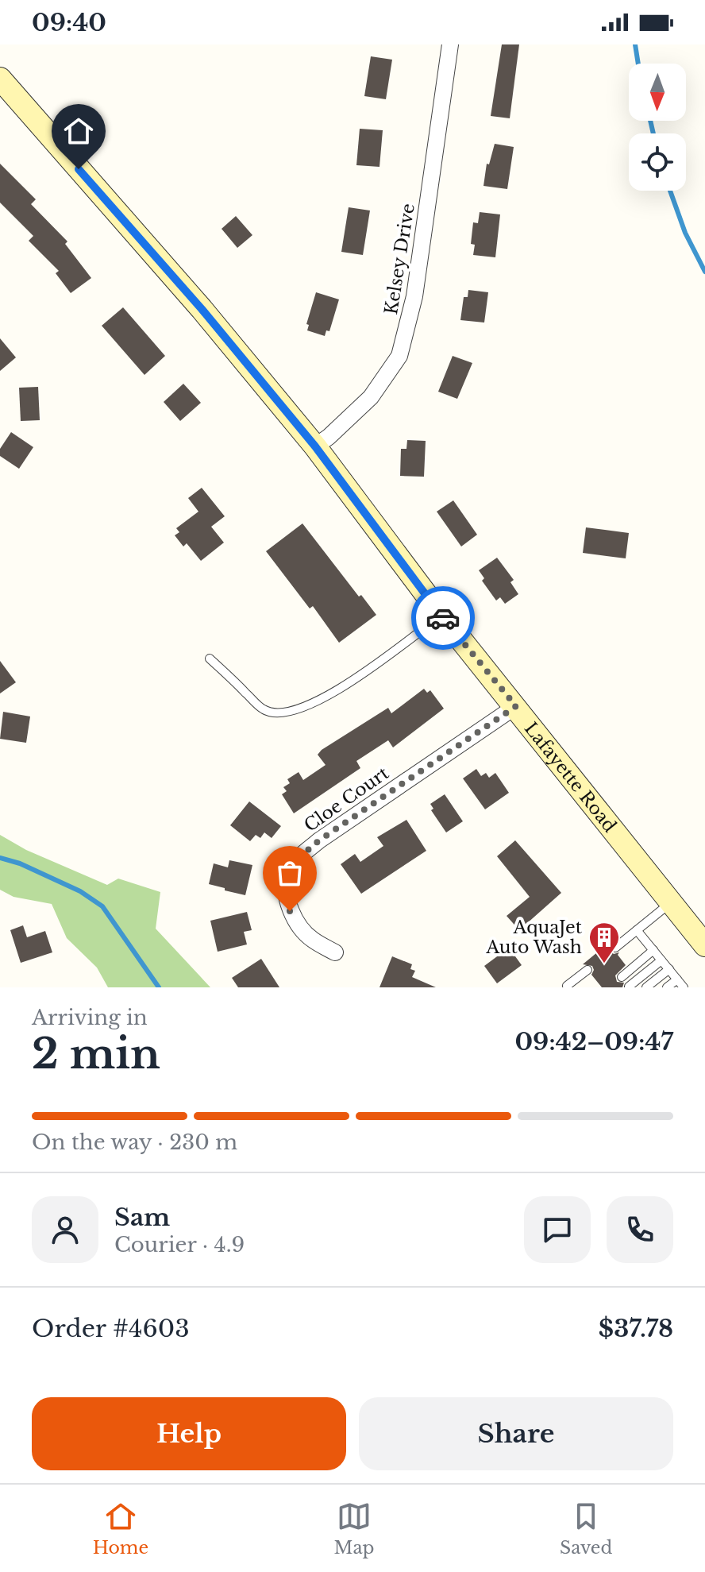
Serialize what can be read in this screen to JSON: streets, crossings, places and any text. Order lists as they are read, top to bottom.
{
  "streets": {
    "main road": ["Lafayette Road"],
    "street": ["Kelsey Drive", "Cloe Court"]
  },
  "crossings": [
    ["Kelsey Drive", "Lafayette Road"],
    ["Lafayette Road", "Cloe Court"]
  ],
  "places": {
    "building": ["AquaJet Auto Wash"]
  },
  "north": "bottom",
  "page": {
    "status": "09:40",
    "heading": ["2 min", "Arriving in", "09:42–09:47"],
    "panel": [
      "Sam",
      "Courier · 4.9",
      "Order #4603",
      "$37.78"
    ],
    "bar": "On the way · 230 m",
    "buttons": ["Help", "Share"],
    "tabs": ["Home", "Map", "Saved"]
  }
}
